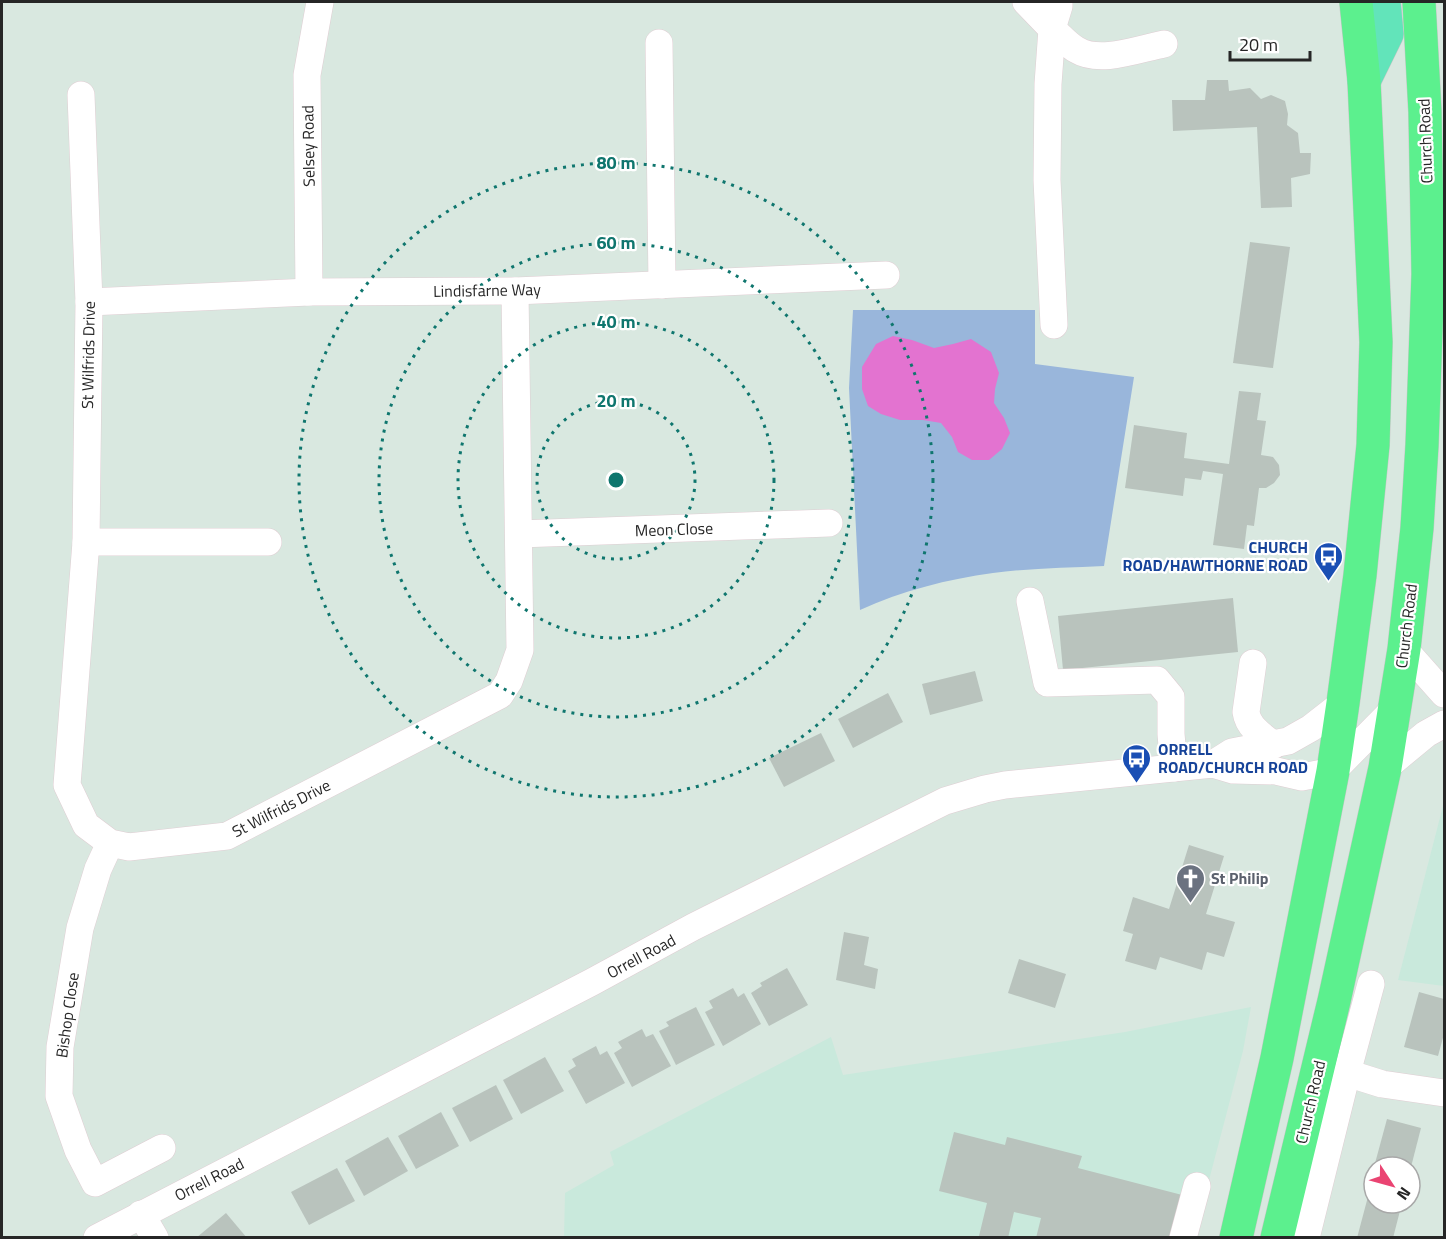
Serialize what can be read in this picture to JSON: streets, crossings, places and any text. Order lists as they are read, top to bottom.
{
  "streets": {
    "highway": ["Church Road"],
    "street": [
      "Selsey Road",
      "Lindisfarne Way",
      "St Wilfrids Drive",
      "Meon Close",
      "Orrell Road",
      "Bishop Close"
    ]
  },
  "crossings": [
    ["Selsey Road", "Lindisfarne Way"],
    ["Lindisfarne Way", "St Wilfrids Drive"],
    ["St Wilfrids Drive", "Meon Close"],
    ["St Wilfrids Drive", "Bishop Close"]
  ],
  "places": {
    "bus stop": ["CHURCH ROAD/HAWTHORNE ROAD", "ORRELL ROAD/CHURCH ROAD"],
    "church": ["St Philip"]
  },
  "scale_bar": "20 m",
  "north": "bottom right",
  "rings": [
    "80 m",
    "60 m",
    "40 m",
    "20 m"
  ]
}
